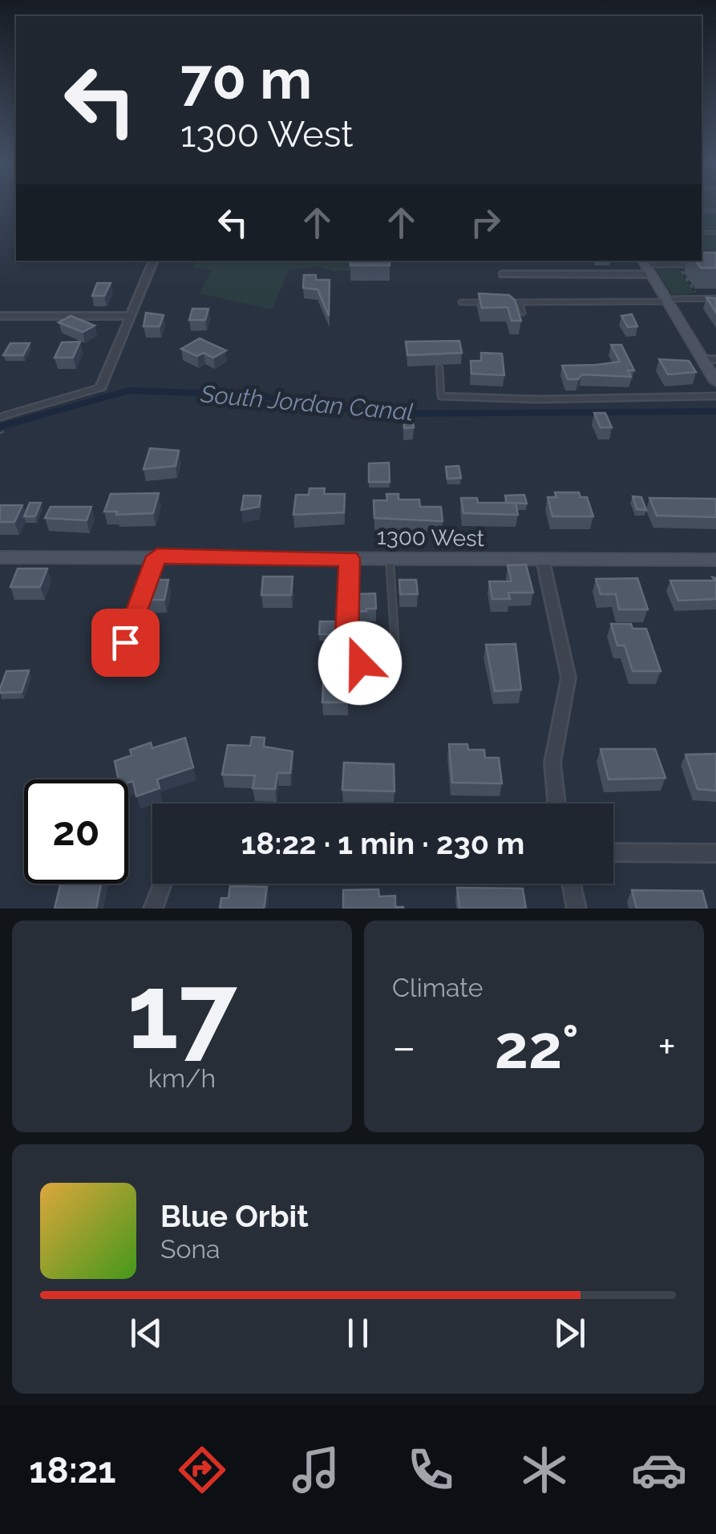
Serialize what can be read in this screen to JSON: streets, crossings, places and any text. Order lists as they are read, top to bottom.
{
  "streets": {
    "street": ["1300 West"]
  },
  "water": ["South Jordan Canal"],
  "page": {
    "turn": ["70 m", "1300 West"],
    "limit": "20",
    "trip": "18:22 · 1 min · 230 m",
    "tile": [
      ["17", "km/h"],
      "Climate"
    ],
    "heat": ["−", "22°", "+"],
    "song": ["Blue Orbit", "Sona"],
    "tabs": "18:21"
  }
}
